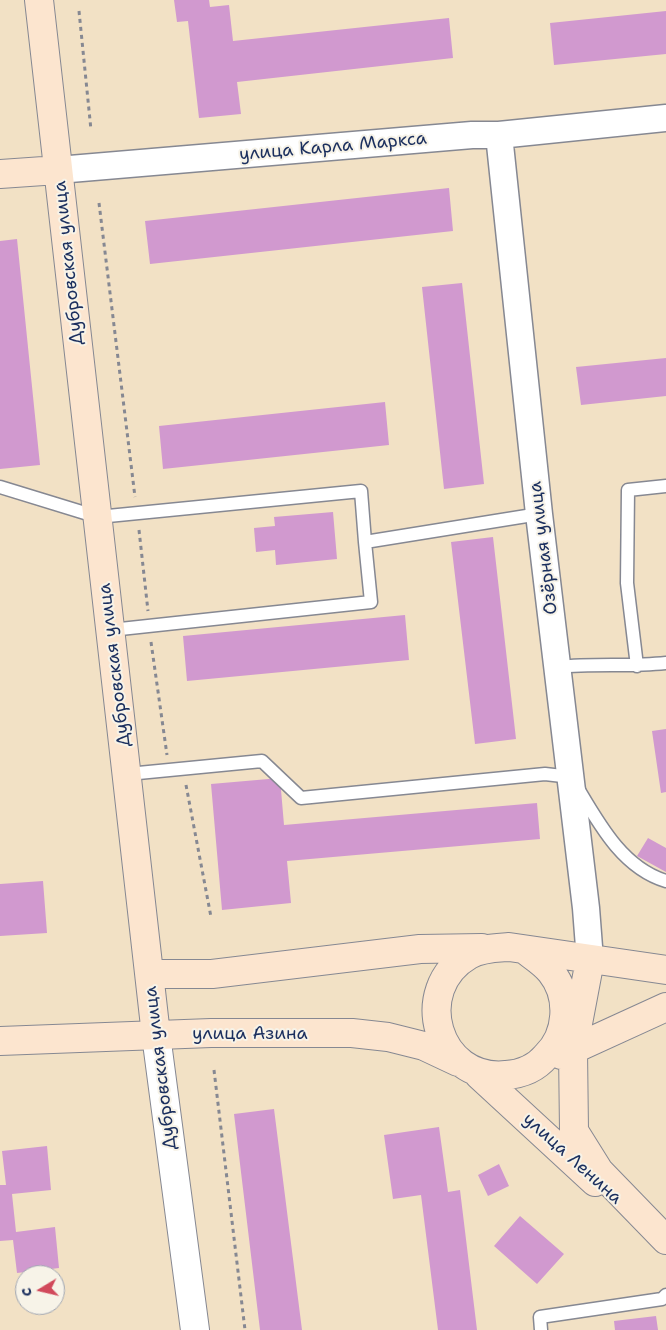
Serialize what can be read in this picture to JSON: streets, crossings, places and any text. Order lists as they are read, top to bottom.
{
  "streets": {
    "main road": [
      "улица Карла Маркса",
      "Дубровская улица",
      "улица Азина",
      "улица Ленина"
    ],
    "street": ["Озёрная улица"]
  },
  "crossings": [
    ["улица Карла Маркса", "Дубровская улица"],
    ["улица Карла Маркса", "Озёрная улица"],
    ["Дубровская улица", "улица Азина"],
    ["Озёрная улица", "улица Ленина"],
    ["улица Азина", "улица Ленина"]
  ],
  "north": "left"
}
